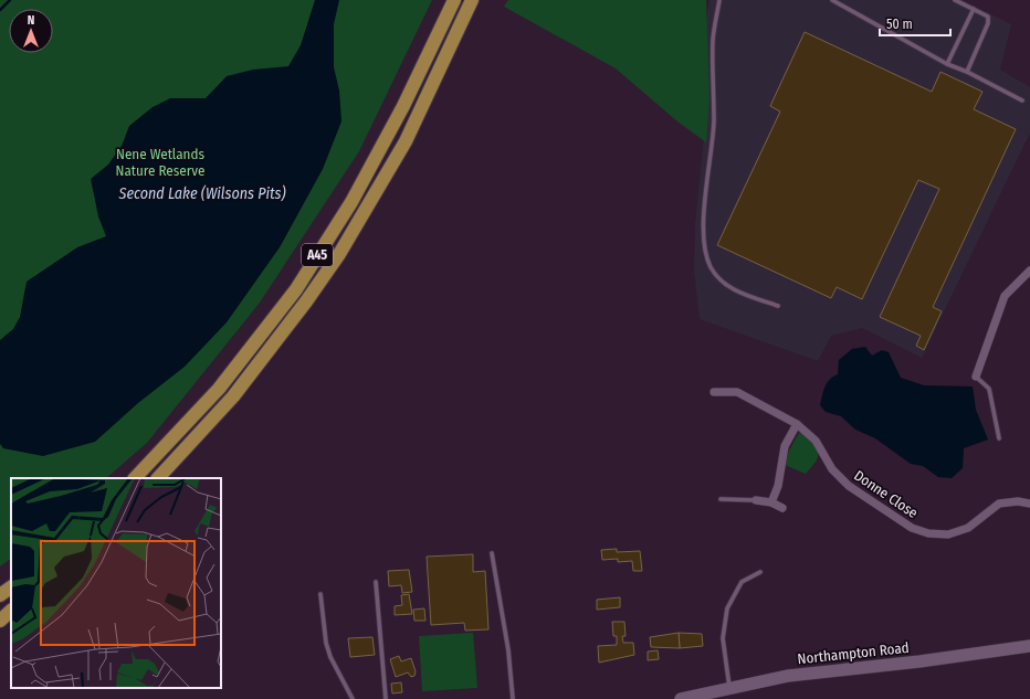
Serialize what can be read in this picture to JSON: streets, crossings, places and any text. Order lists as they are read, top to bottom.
{
  "streets": {
    "highway": ["A45"],
    "main road": ["Northampton Road"],
    "street": ["Donne Close"]
  },
  "water": ["Second Lake (Wilsons Pits)"],
  "parks": ["Nene Wetlands Nature Reserve"],
  "scale_bar": "50 m",
  "north": "top"
}
